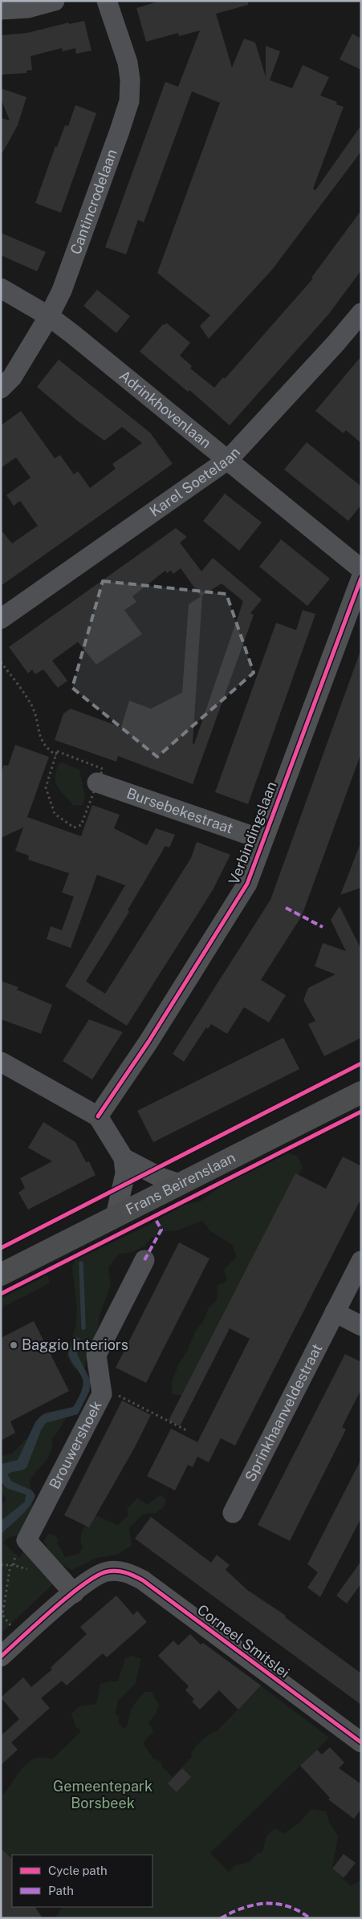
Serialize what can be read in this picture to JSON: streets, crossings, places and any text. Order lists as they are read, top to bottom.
{
  "streets": {
    "main road": ["Frans Beirenslaan"],
    "street": [
      "Cantincrodelaan",
      "Adrinkhovenlaan",
      "Karel Soetelaan",
      "Bursebekestraat",
      "Verbindingslaan",
      "Sprinkhaanveldestraat",
      "Brouwershoek",
      "Corneel Smitslei"
    ]
  },
  "crossings": [
    ["Cantincrodelaan", "Adrinkhovenlaan"],
    ["Adrinkhovenlaan", "Karel Soetelaan"],
    ["Bursebekestraat", "Verbindingslaan"],
    ["Brouwershoek", "Corneel Smitslei"]
  ],
  "parks": ["Gemeentepark Borsbeek"],
  "places": ["Baggio Interiors"],
  "legend": ["Cycle path", "Path"]
}
